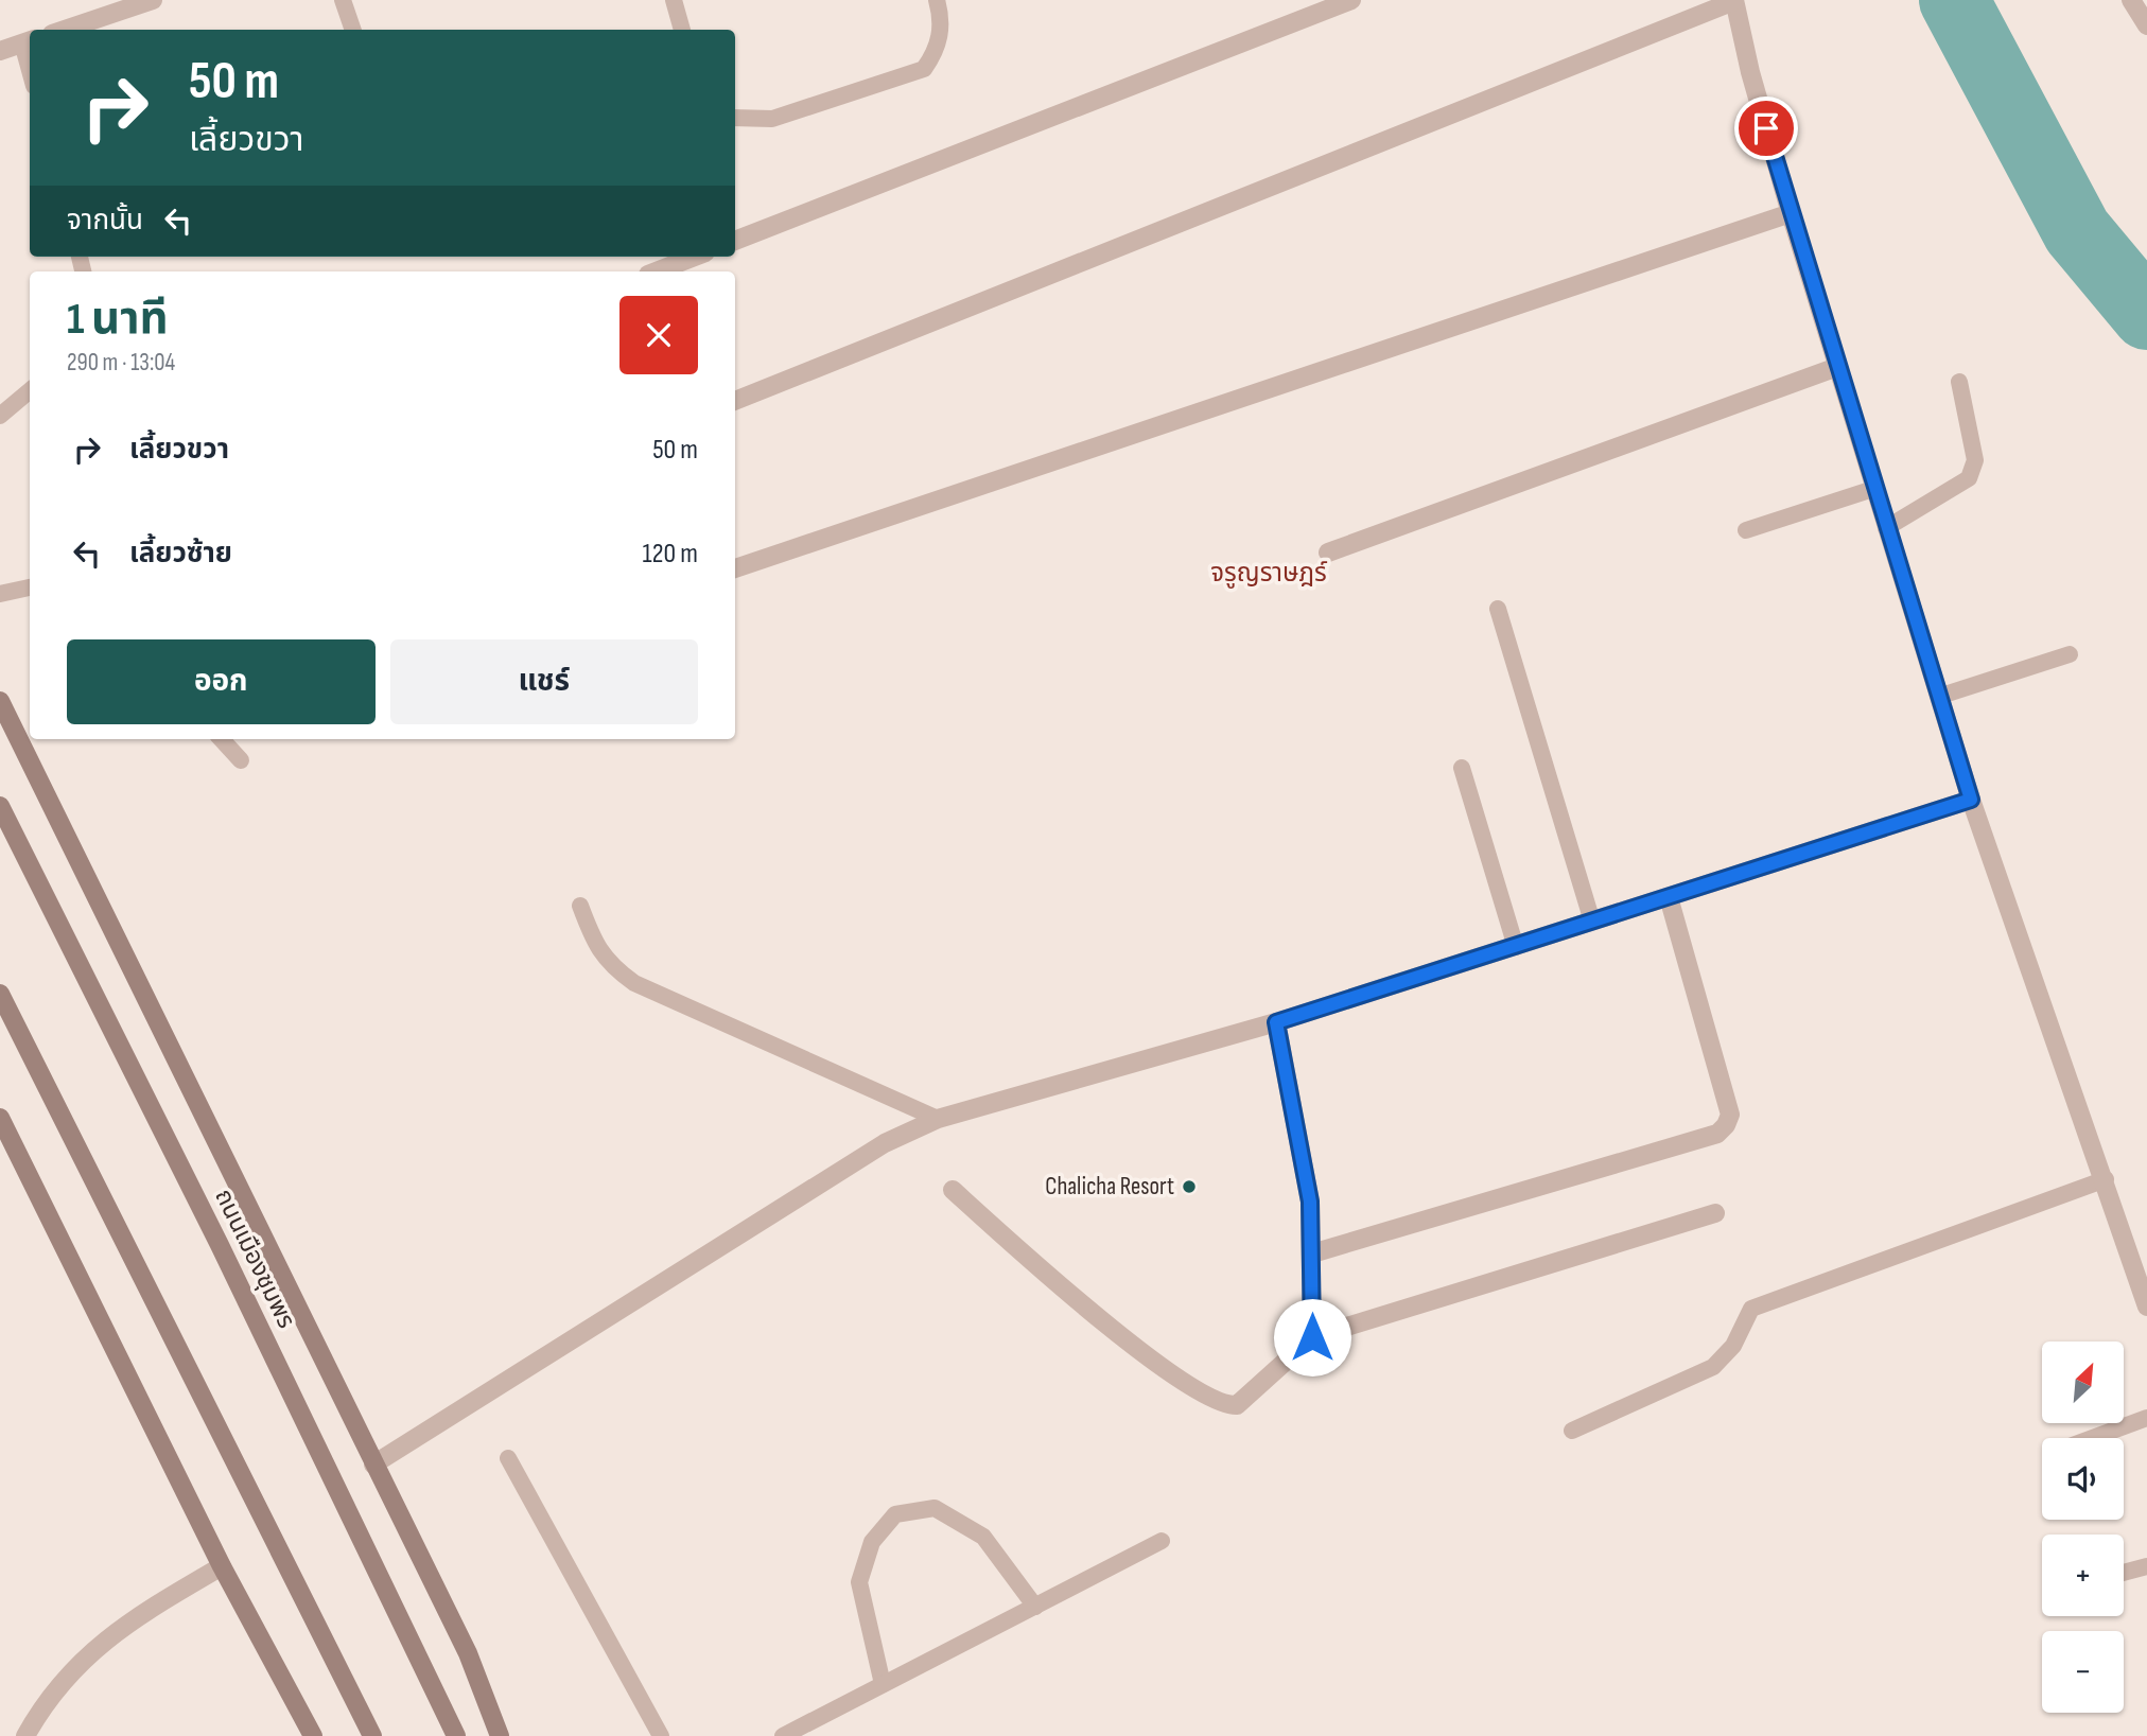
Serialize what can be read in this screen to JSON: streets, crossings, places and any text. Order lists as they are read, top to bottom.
{
  "streets": {
    "main road": ["ถนนเมืองชุมพร"]
  },
  "districts": ["จรูญราษฎร์"],
  "places": ["Chalicha Resort"],
  "north": "top right",
  "page": {
    "turn": ["50 m", "เลี้ยวขวา"],
    "then": "จากนั้น",
    "heading": ["1 นาที", "290 m · 13:04"],
    "list": [
      {
        "name": "เลี้ยวขวา",
        "value": "50 m"
      },
      {
        "name": "เลี้ยวซ้าย",
        "value": "120 m"
      }
    ],
    "buttons": ["ออก", "แชร์"],
    "map_buttons": ["+", "−"]
  }
}
